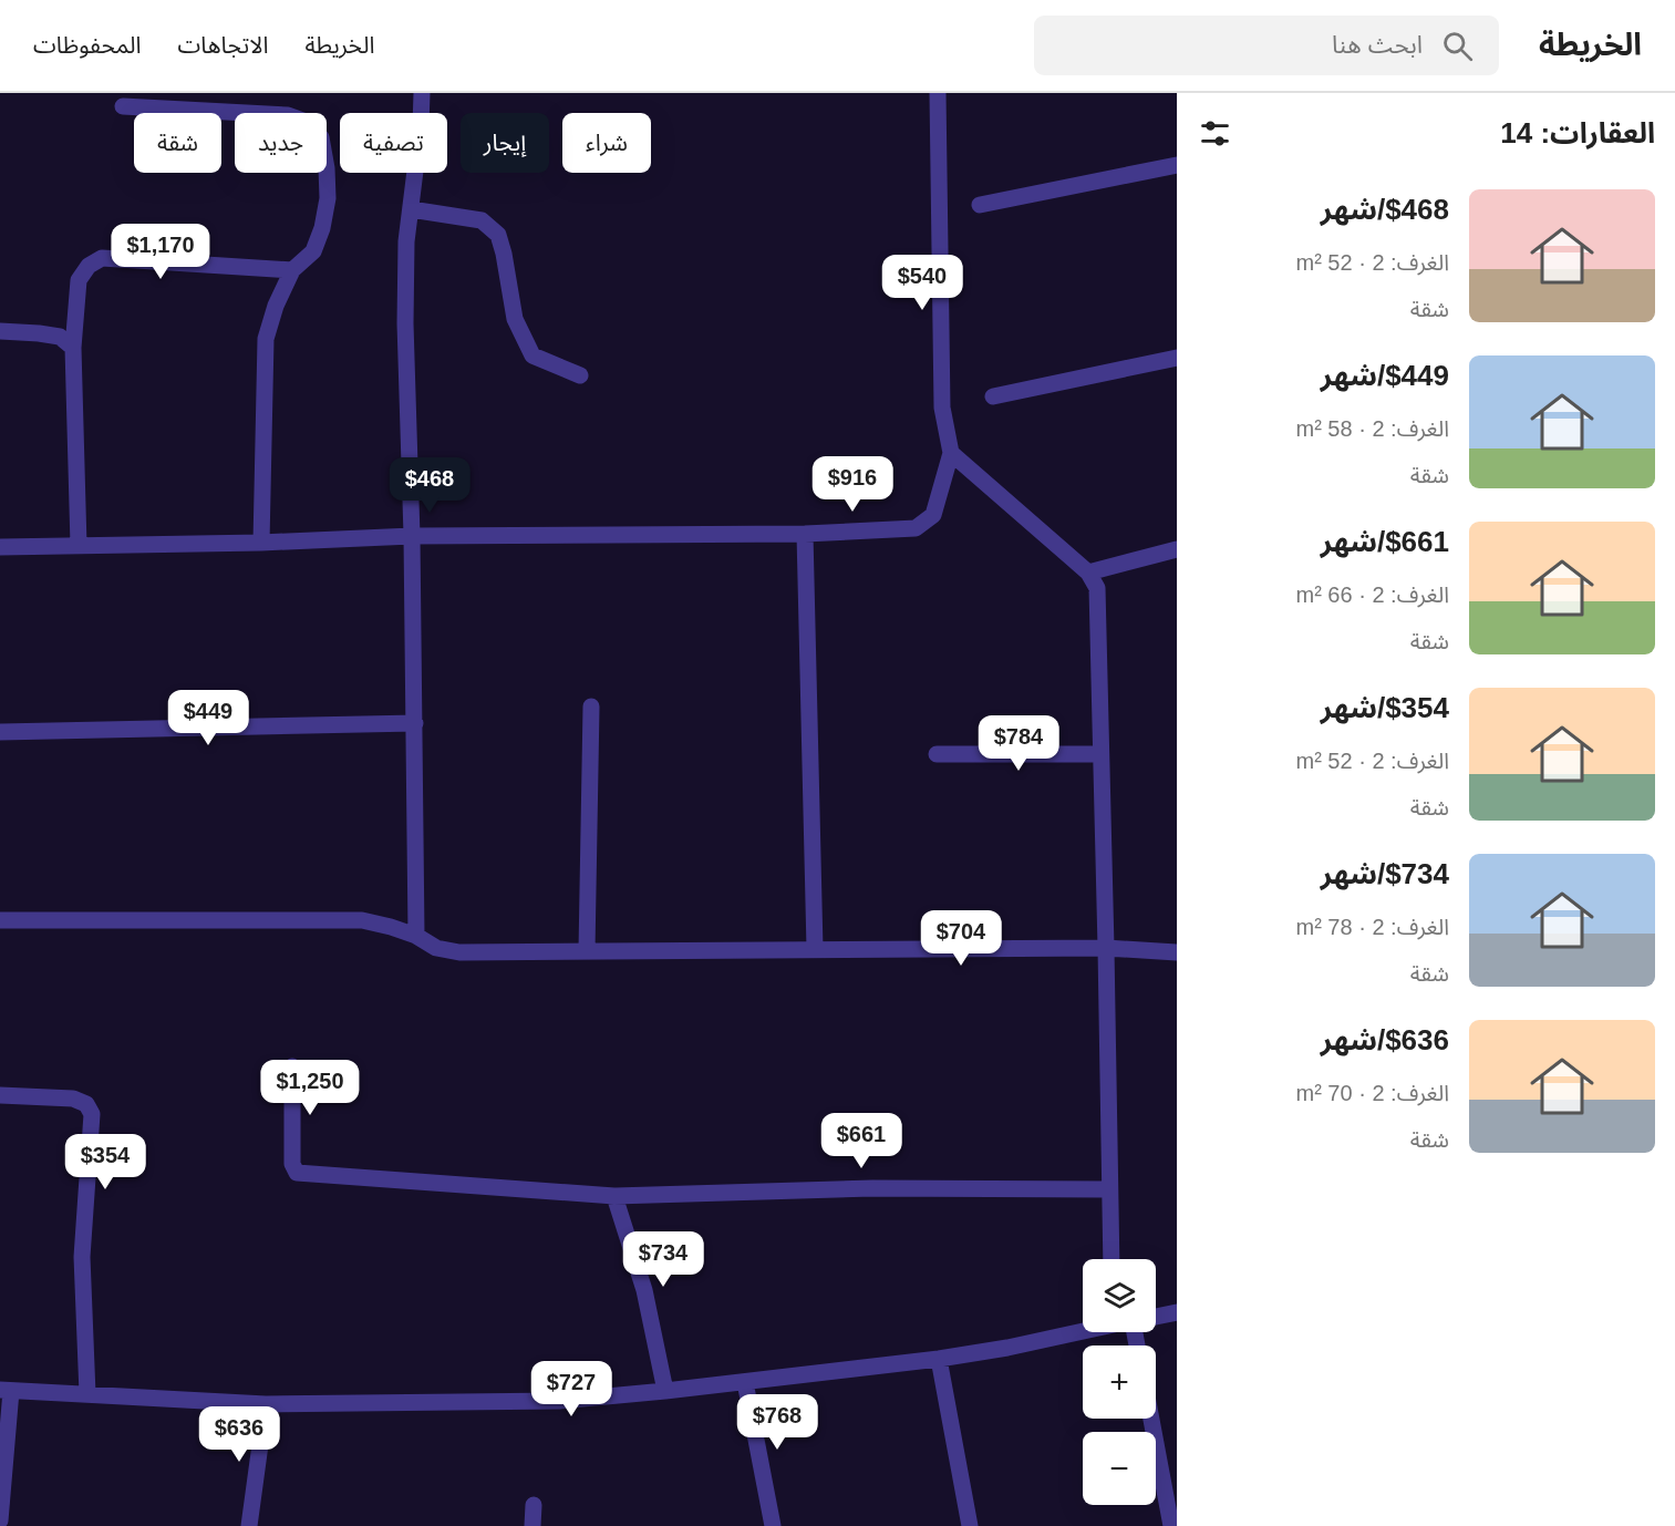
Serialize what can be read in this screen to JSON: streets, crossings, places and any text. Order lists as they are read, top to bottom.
{
  "page": {
    "header": "الخريطة",
    "search": "ابحث هنا",
    "nav": ["الخريطة", "الاتجاهات", "المحفوظات"],
    "heading": "العقارات: 14",
    "chip": [
      "شراء",
      "إيجار",
      "تصفية",
      "جديد",
      "شقة"
    ],
    "list": [
      {
        "name": "$468/شهر",
        "note": "الغرف: 2 · 52 m² · شقة"
      },
      {
        "name": "$449/شهر",
        "note": "الغرف: 2 · 58 m² · شقة"
      },
      {
        "name": "$661/شهر",
        "note": "الغرف: 2 · 66 m² · شقة"
      },
      {
        "name": "$354/شهر",
        "note": "الغرف: 2 · 52 m² · شقة"
      },
      {
        "name": "$734/شهر",
        "note": "الغرف: 2 · 78 m² · شقة"
      },
      {
        "name": "$636/شهر",
        "note": "الغرف: 2 · 70 m² · شقة"
      }
    ],
    "price": [
      "$1,170",
      "$540",
      "$916",
      "$468",
      "$449",
      "$784",
      "$704",
      "$1,250",
      "$661",
      "$354",
      "$734",
      "$727",
      "$768",
      "$636"
    ],
    "map_buttons": ["+", "−"]
  }
}
